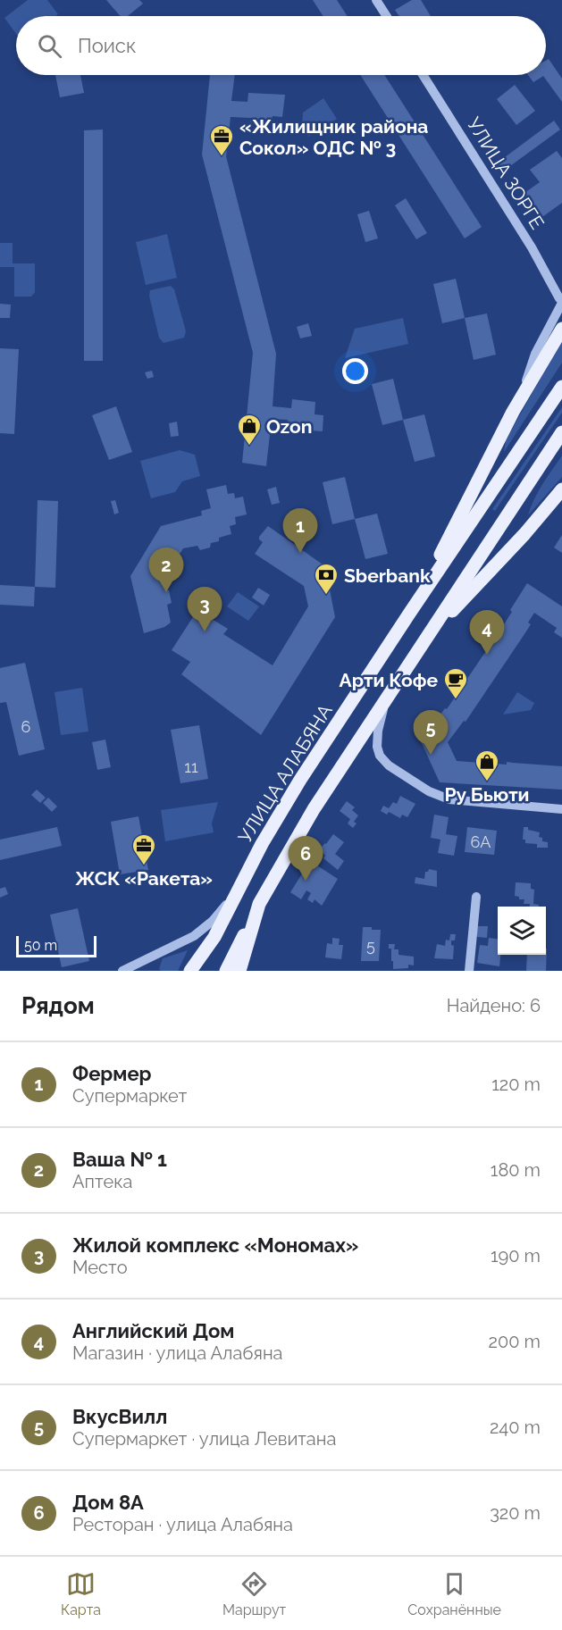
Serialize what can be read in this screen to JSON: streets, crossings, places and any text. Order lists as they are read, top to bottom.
{
  "streets": {
    "main road": ["УЛИЦА АЛАБЯНА"],
    "street": ["УЛИЦА ЗОРГЕ"]
  },
  "places": {
    "office": ["«Жилищник района Сокол» ОДС № 3", "ЖСК «Ракета»"],
    "shop": ["Ozon", "Ру Бьюти"],
    "bank": ["Sberbank"],
    "cafe": ["Арти Кофе"]
  },
  "house_numbers": [
    "6",
    "11",
    "6А",
    "5"
  ],
  "scale_bar": "50 m",
  "page": {
    "search": "Поиск",
    "pins": [
      "1",
      "2",
      "3",
      "4",
      "5",
      "6"
    ],
    "scale": "50 m",
    "heading": ["Рядом", "Найдено: 6"],
    "list": [
      {
        "mark": "1",
        "name": "Фермер",
        "note": "Супермаркет",
        "value": "120 m"
      },
      {
        "mark": "2",
        "name": "Ваша № 1",
        "note": "Аптека",
        "value": "180 m"
      },
      {
        "mark": "3",
        "name": "Жилой комплекс «Мономах»",
        "note": "Место",
        "value": "190 m"
      },
      {
        "mark": "4",
        "name": "Английский Дом",
        "note": "Магазин · улица Алабяна",
        "value": "200 m"
      },
      {
        "mark": "5",
        "name": "ВкусВилл",
        "note": "Супермаркет · улица Левитана",
        "value": "240 m"
      },
      {
        "mark": "6",
        "name": "Дом 8А",
        "note": "Ресторан · улица Алабяна",
        "value": "320 m"
      }
    ],
    "nav": ["Карта", "Маршрут", "Сохранённые"]
  }
}
